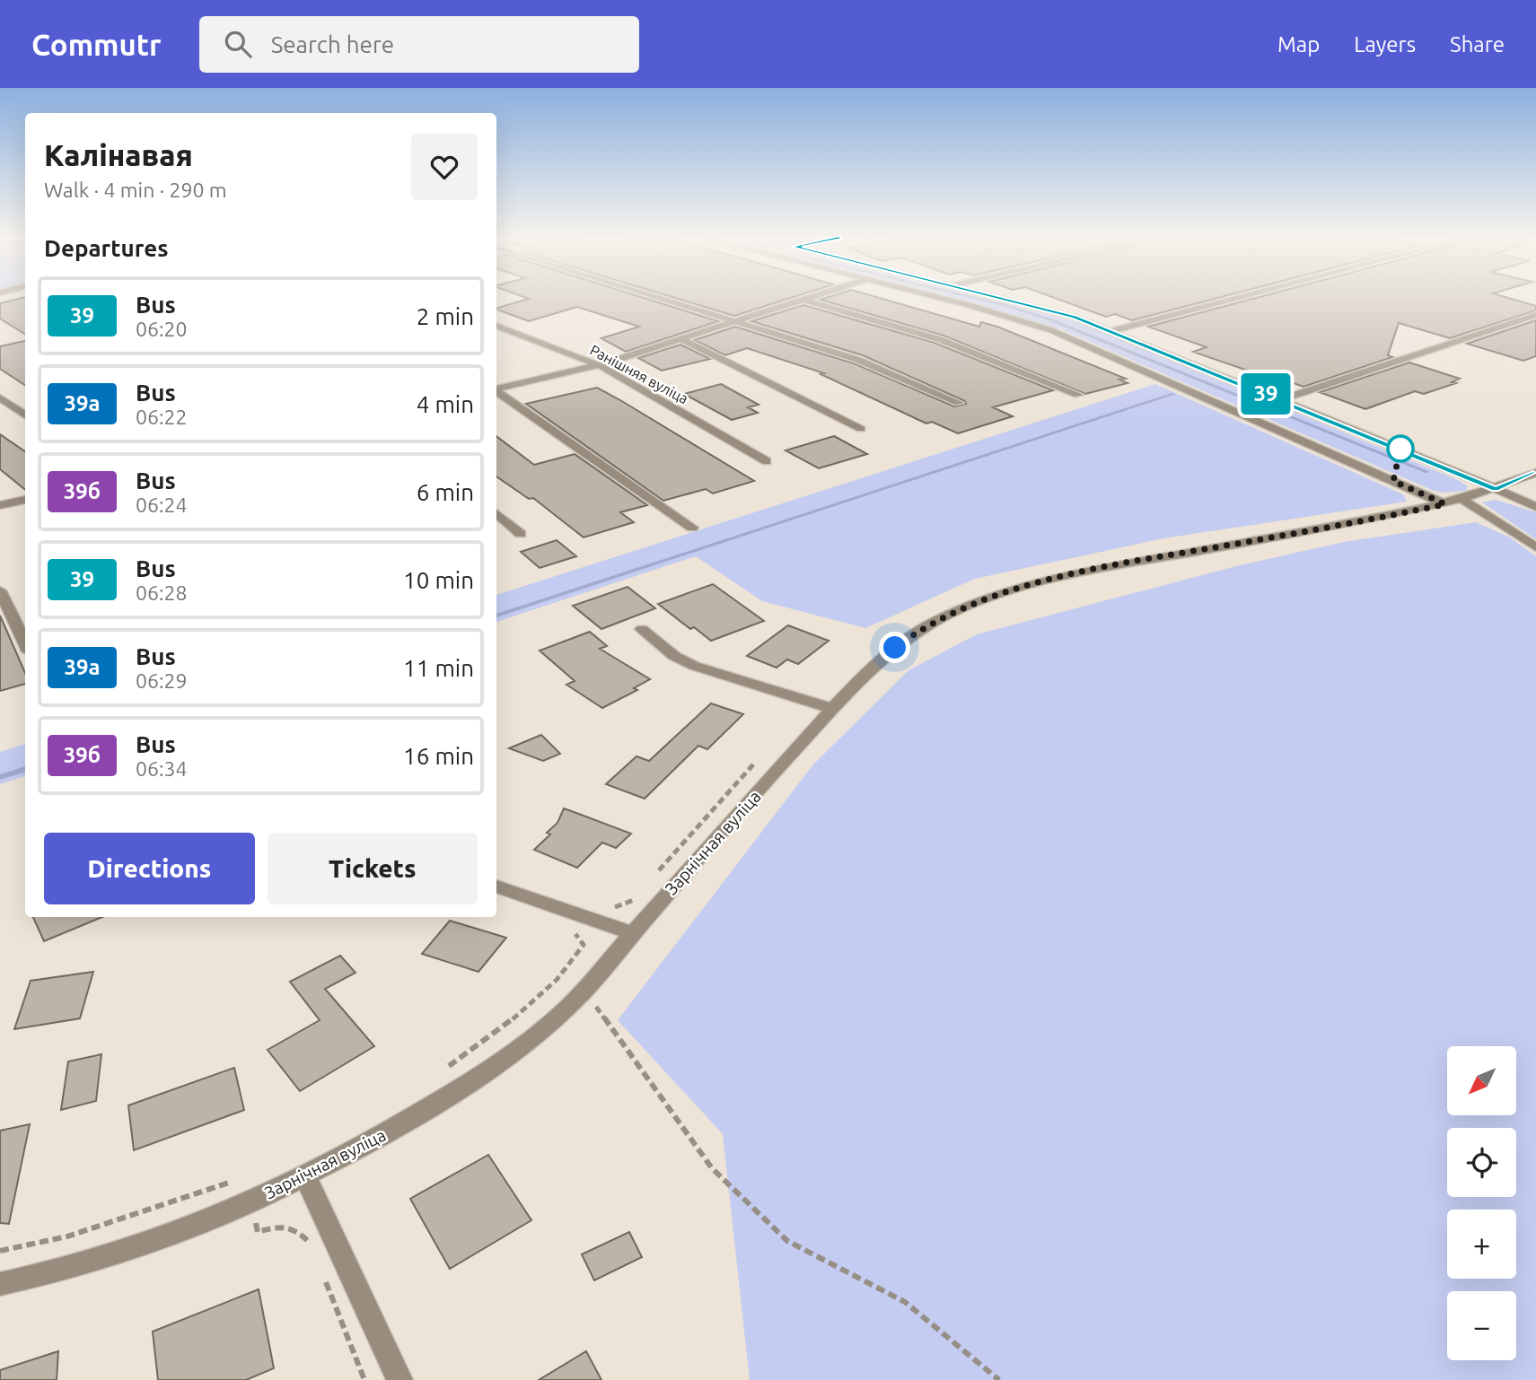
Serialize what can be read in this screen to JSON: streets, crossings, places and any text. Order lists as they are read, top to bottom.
{
  "streets": {
    "street": ["Ранішняя вуліца", "Зарнічная вуліца"]
  },
  "lines": ["bus line 39"],
  "north": "bottom left",
  "page": {
    "header": "Commutr",
    "search": "Search here",
    "nav": ["Map", "Layers", "Share"],
    "on_map": "39",
    "heading": [
      ["Калінавая", "Walk · 4 min · 290 m"],
      "Departures"
    ],
    "list": [
      {
        "mark": "39",
        "name": "Bus",
        "note": "06:20",
        "value": "2 min"
      },
      {
        "mark": "39а",
        "name": "Bus",
        "note": "06:22",
        "value": "4 min"
      },
      {
        "mark": "39б",
        "name": "Bus",
        "note": "06:24",
        "value": "6 min"
      },
      {
        "mark": "39",
        "name": "Bus",
        "note": "06:28",
        "value": "10 min"
      },
      {
        "mark": "39а",
        "name": "Bus",
        "note": "06:29",
        "value": "11 min"
      },
      {
        "mark": "39б",
        "name": "Bus",
        "note": "06:34",
        "value": "16 min"
      }
    ],
    "buttons": ["Directions", "Tickets"],
    "map_buttons": ["+", "−"]
  }
}
